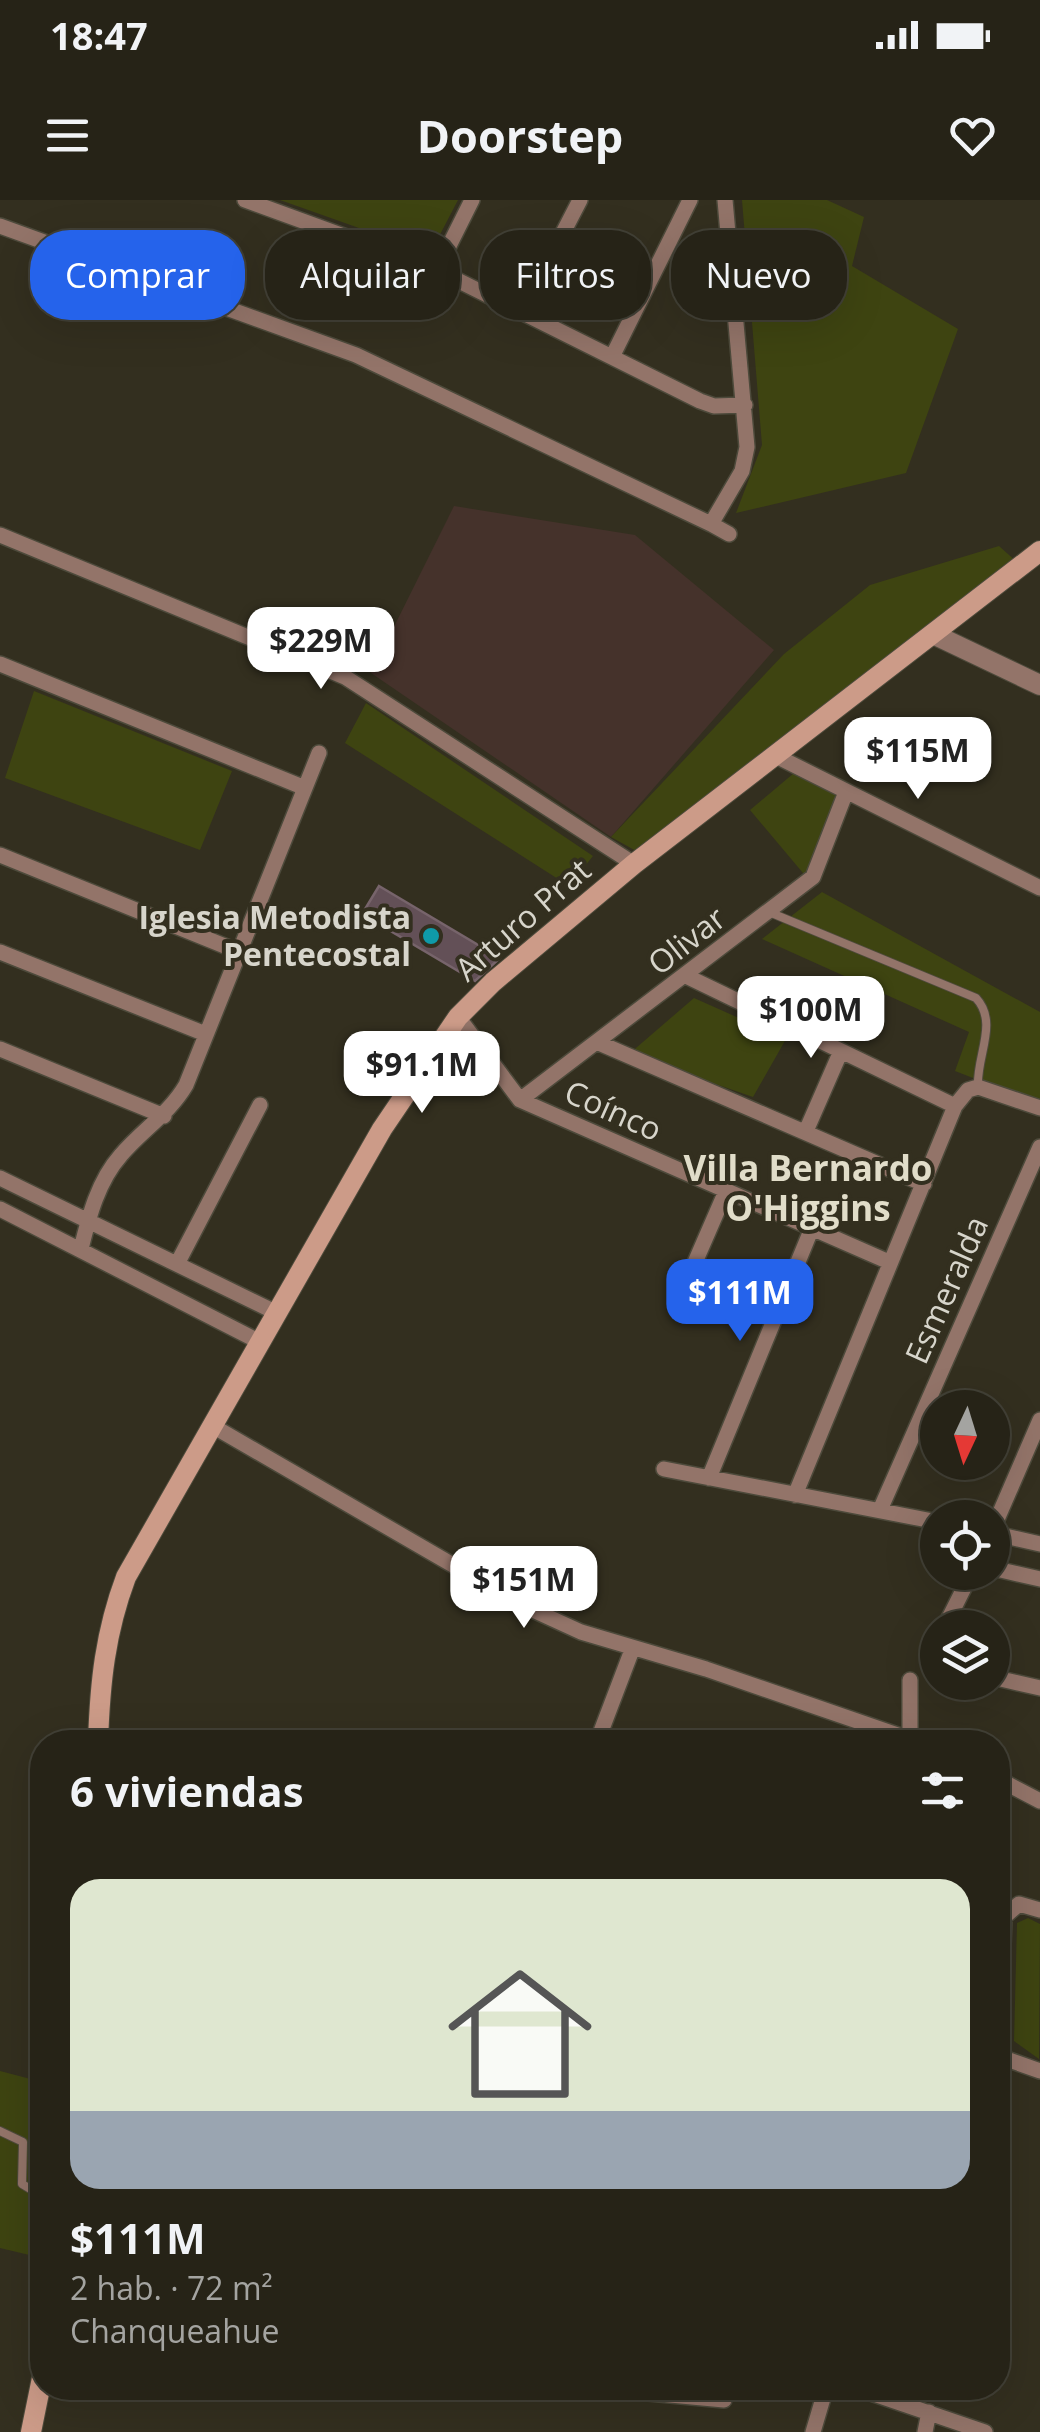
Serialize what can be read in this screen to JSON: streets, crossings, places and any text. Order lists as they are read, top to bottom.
{
  "streets": {
    "main road": ["Arturo Prat"],
    "street": ["Olivar", "Coínco", "Esmeralda"]
  },
  "crossings": [
    ["Arturo Prat", "Coínco"],
    ["Olivar", "Coínco"]
  ],
  "districts": ["Villa Bernardo O'Higgins"],
  "places": ["Iglesia Metodista Pentecostal"],
  "north": "bottom",
  "page": {
    "status": "18:47",
    "header": "Doorstep",
    "chip": [
      "Comprar",
      "Alquilar",
      "Filtros",
      "Nuevo"
    ],
    "price": [
      "$229M",
      "$115M",
      "$100M",
      "$91.1M",
      "$111M",
      "$151M"
    ],
    "heading": "6 viviendas",
    "list": [
      {
        "name": "$111M",
        "note": "2 hab. · 72 m² · Chanqueahue"
      }
    ]
  }
}
